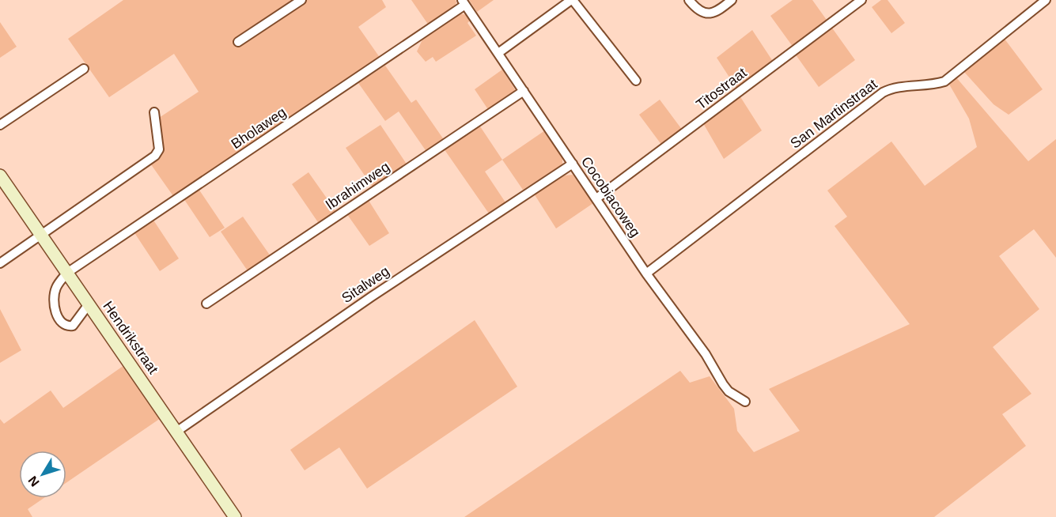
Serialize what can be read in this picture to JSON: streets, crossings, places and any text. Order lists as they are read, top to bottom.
{
  "streets": {
    "street": [
      "Titostraat",
      "San Martinstraat",
      "Bholaweg",
      "Ibrahimweg",
      "Cocobiacoweg",
      "Sitalweg",
      "Hendrikstraat"
    ]
  },
  "crossings": [
    ["Titostraat", "Cocobiacoweg"],
    ["San Martinstraat", "Cocobiacoweg"],
    ["Bholaweg", "Cocobiacoweg"],
    ["Bholaweg", "Hendrikstraat"],
    ["Ibrahimweg", "Cocobiacoweg"],
    ["Cocobiacoweg", "Sitalweg"],
    ["Sitalweg", "Hendrikstraat"]
  ],
  "north": "bottom left"
}
